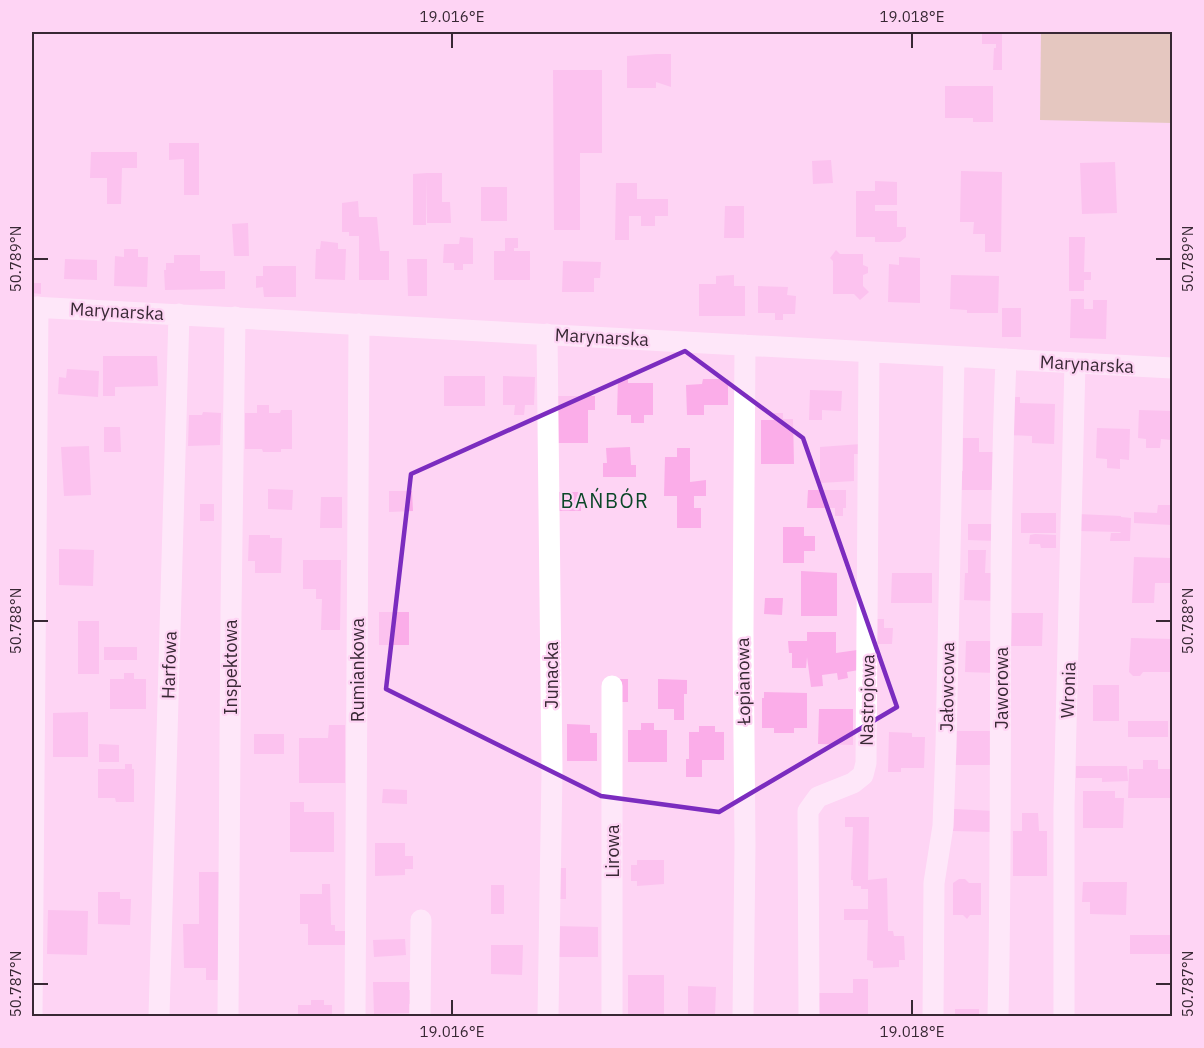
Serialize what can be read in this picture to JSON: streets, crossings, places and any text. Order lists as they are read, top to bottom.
{
  "streets": {
    "street": [
      "Marynarska",
      "Harfowa",
      "Inspektowa",
      "Rumiankowa",
      "Junacka",
      "Łopianowa",
      "Jałowcowa",
      "Jaworowa",
      "Wronia",
      "Nastrojowa",
      "Lirowa"
    ]
  },
  "crossings": [
    ["Marynarska", "Harfowa"],
    ["Marynarska", "Inspektowa"],
    ["Marynarska", "Rumiankowa"],
    ["Marynarska", "Junacka"],
    ["Marynarska", "Łopianowa"],
    ["Marynarska", "Jałowcowa"],
    ["Marynarska", "Jaworowa"],
    ["Marynarska", "Wronia"],
    ["Marynarska", "Nastrojowa"]
  ],
  "districts": ["BAŃBÓR"],
  "coordinates": [
    "19.016°E",
    "19.018°E",
    "50.789°N",
    "50.788°N",
    "50.787°N"
  ]
}
